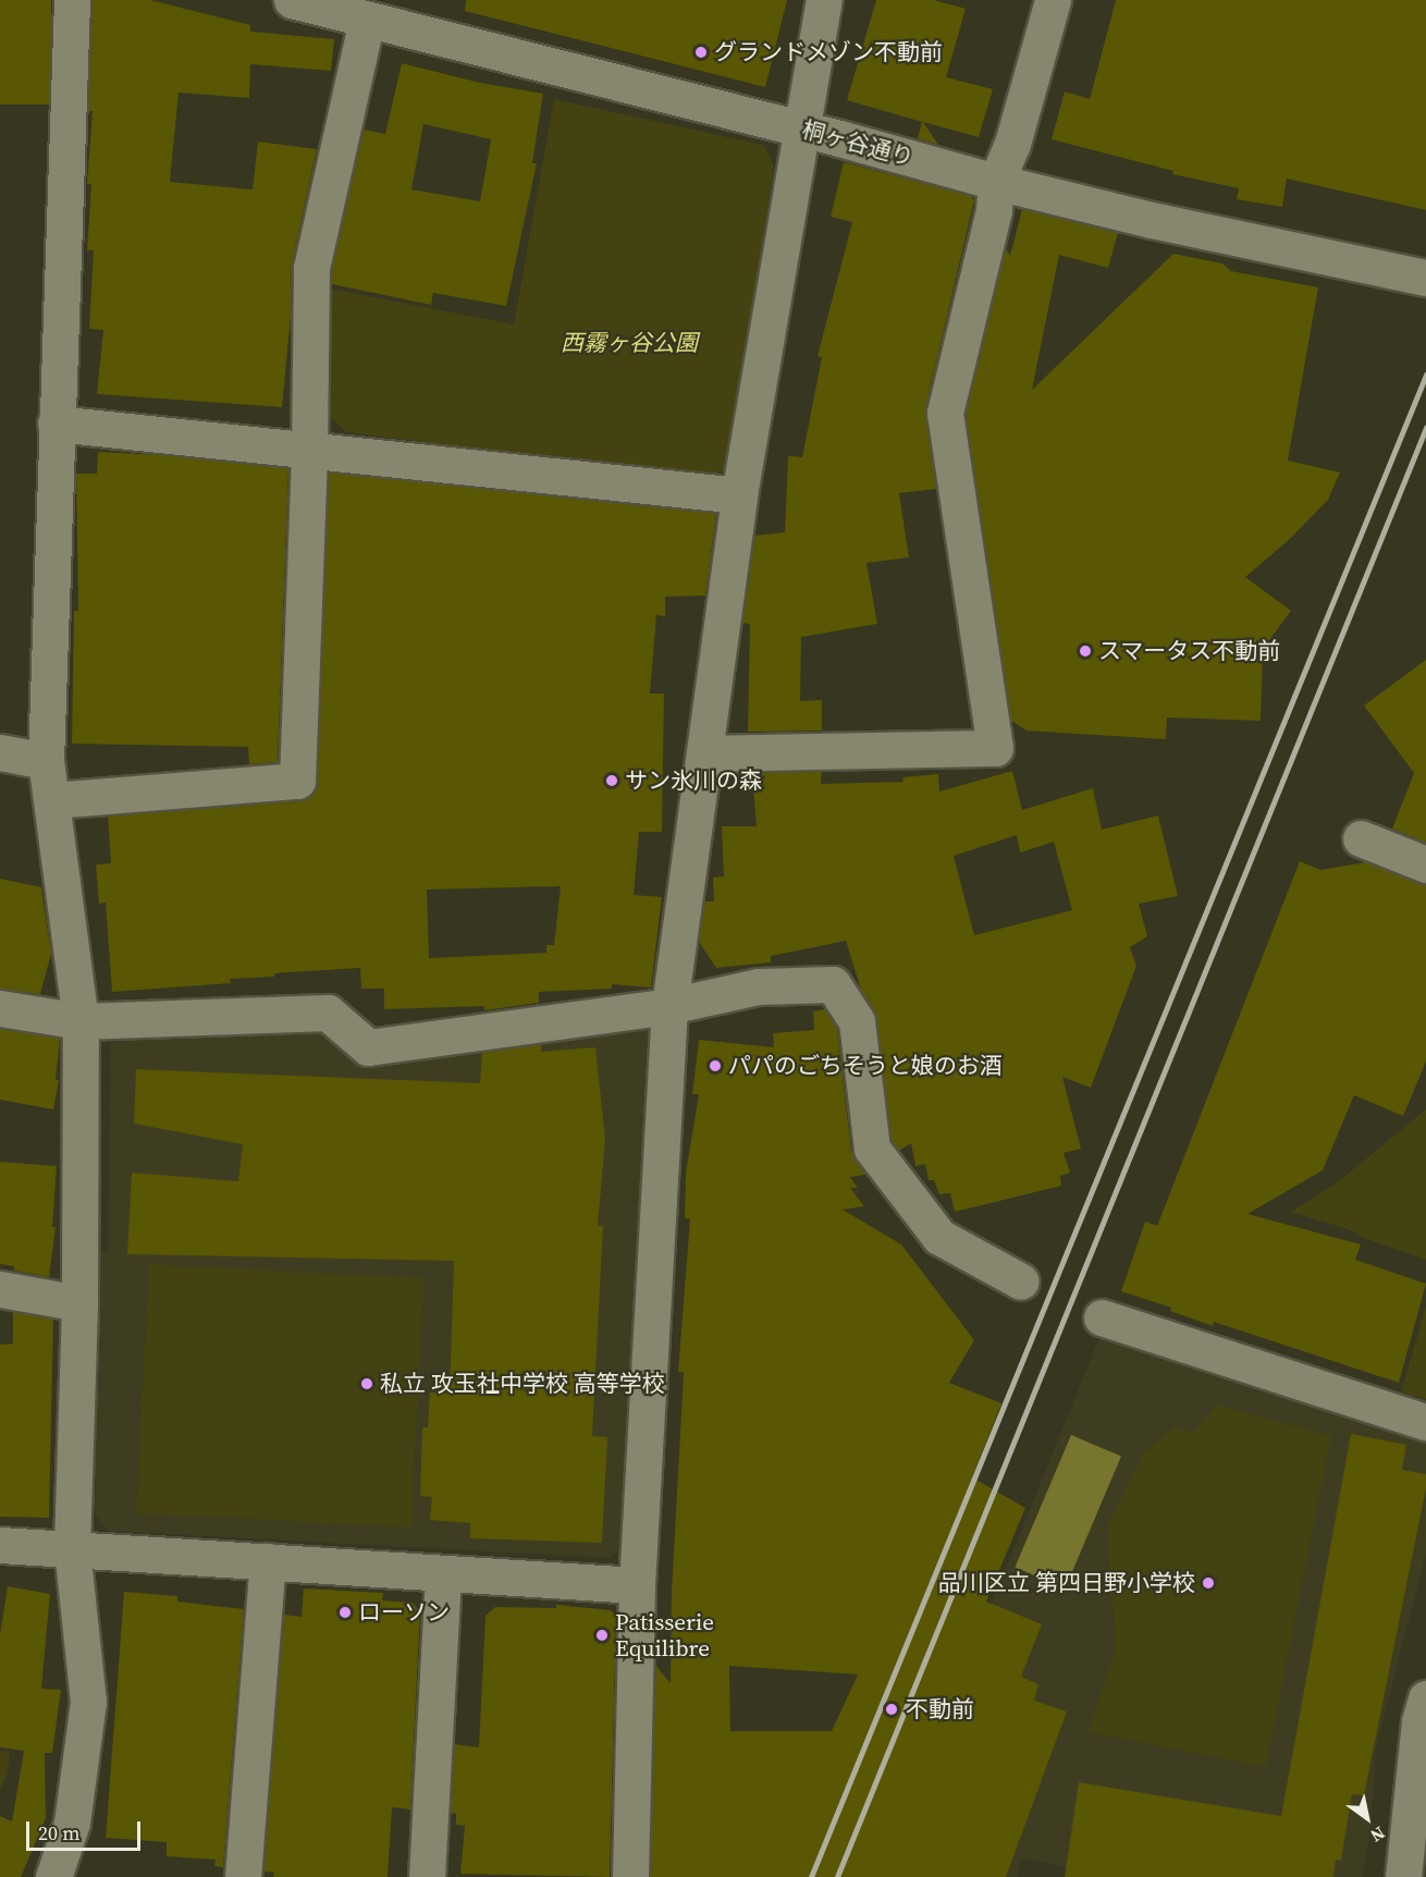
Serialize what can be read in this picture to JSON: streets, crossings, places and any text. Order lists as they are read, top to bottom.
{
  "streets": {
    "street": ["桐ヶ谷通り"]
  },
  "parks": ["西霧ヶ谷公園"],
  "places": [
    "グランドメゾン不動前",
    "スマータス不動前",
    "サン氷川の森",
    "パパのごちそうと娘のお酒",
    "私立 攻玉社中学校 高等学校",
    "品川区立 第四日野小学校",
    "ローソン",
    "Patisserie Equilibre",
    "不動前"
  ],
  "scale_bar": "20 m",
  "north": "bottom right"
}
